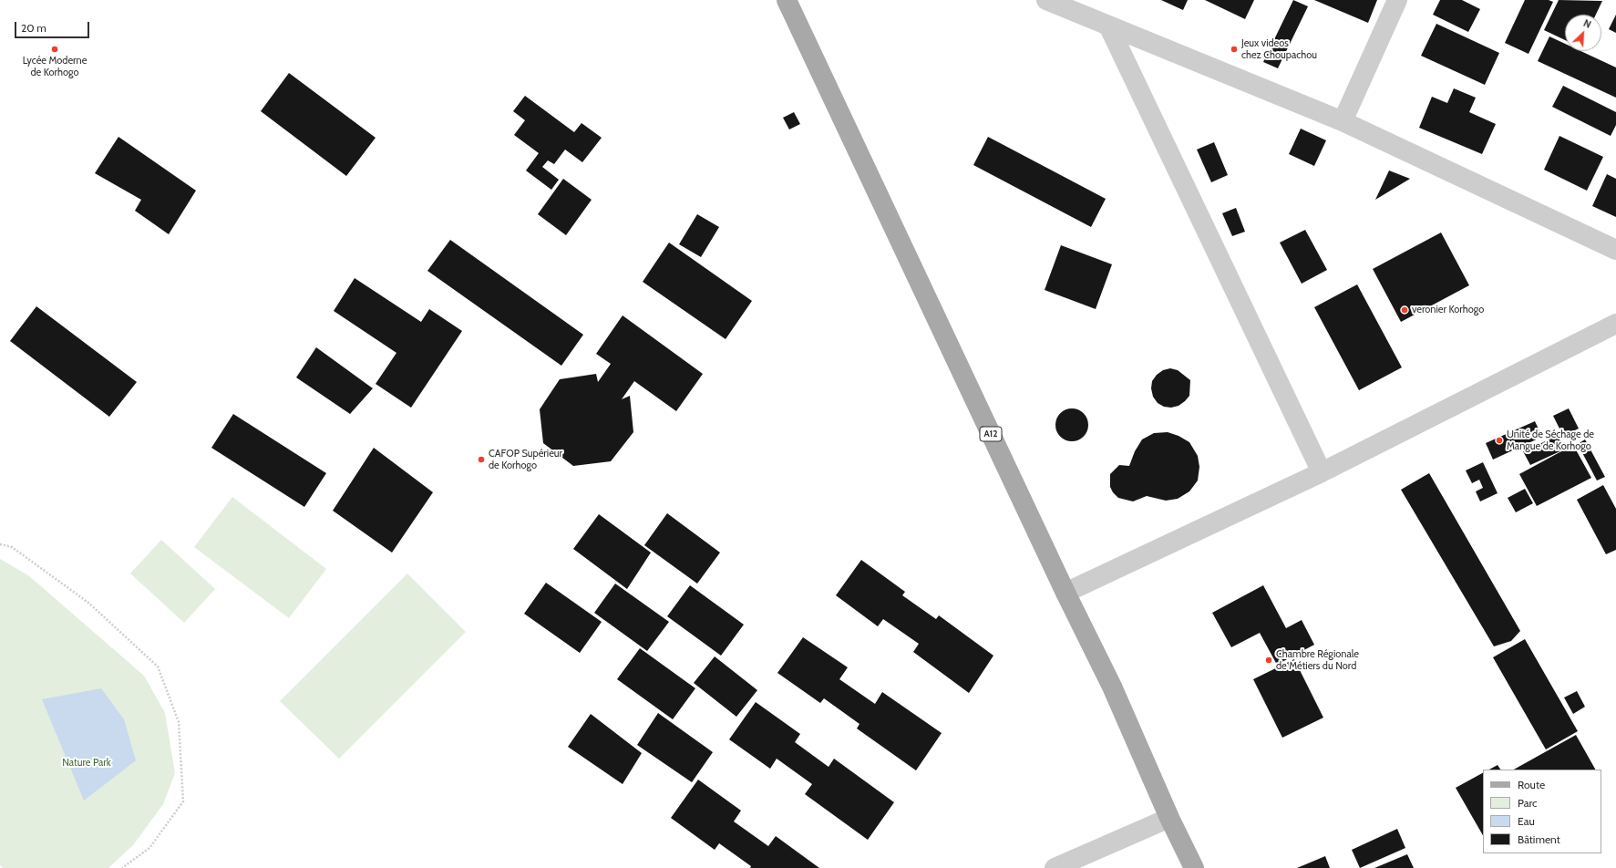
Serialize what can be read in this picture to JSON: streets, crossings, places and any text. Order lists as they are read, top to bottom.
{
  "streets": {
    "main road": ["A12"]
  },
  "parks": ["Nature Park"],
  "places": [
    "Lycée Moderne de Korhogo",
    "Jeux videos chez Choupachou",
    "veronier Korhogo",
    "Unité de Séchage de Mangue de Korhogo",
    "CAFOP Supérieur de Korhogo",
    "Chambre Régionale de Métiers du Nord"
  ],
  "legend": [
    "Route",
    "Parc",
    "Eau",
    "Bâtiment"
  ],
  "scale_bar": "20 m",
  "north": "top right"
}
